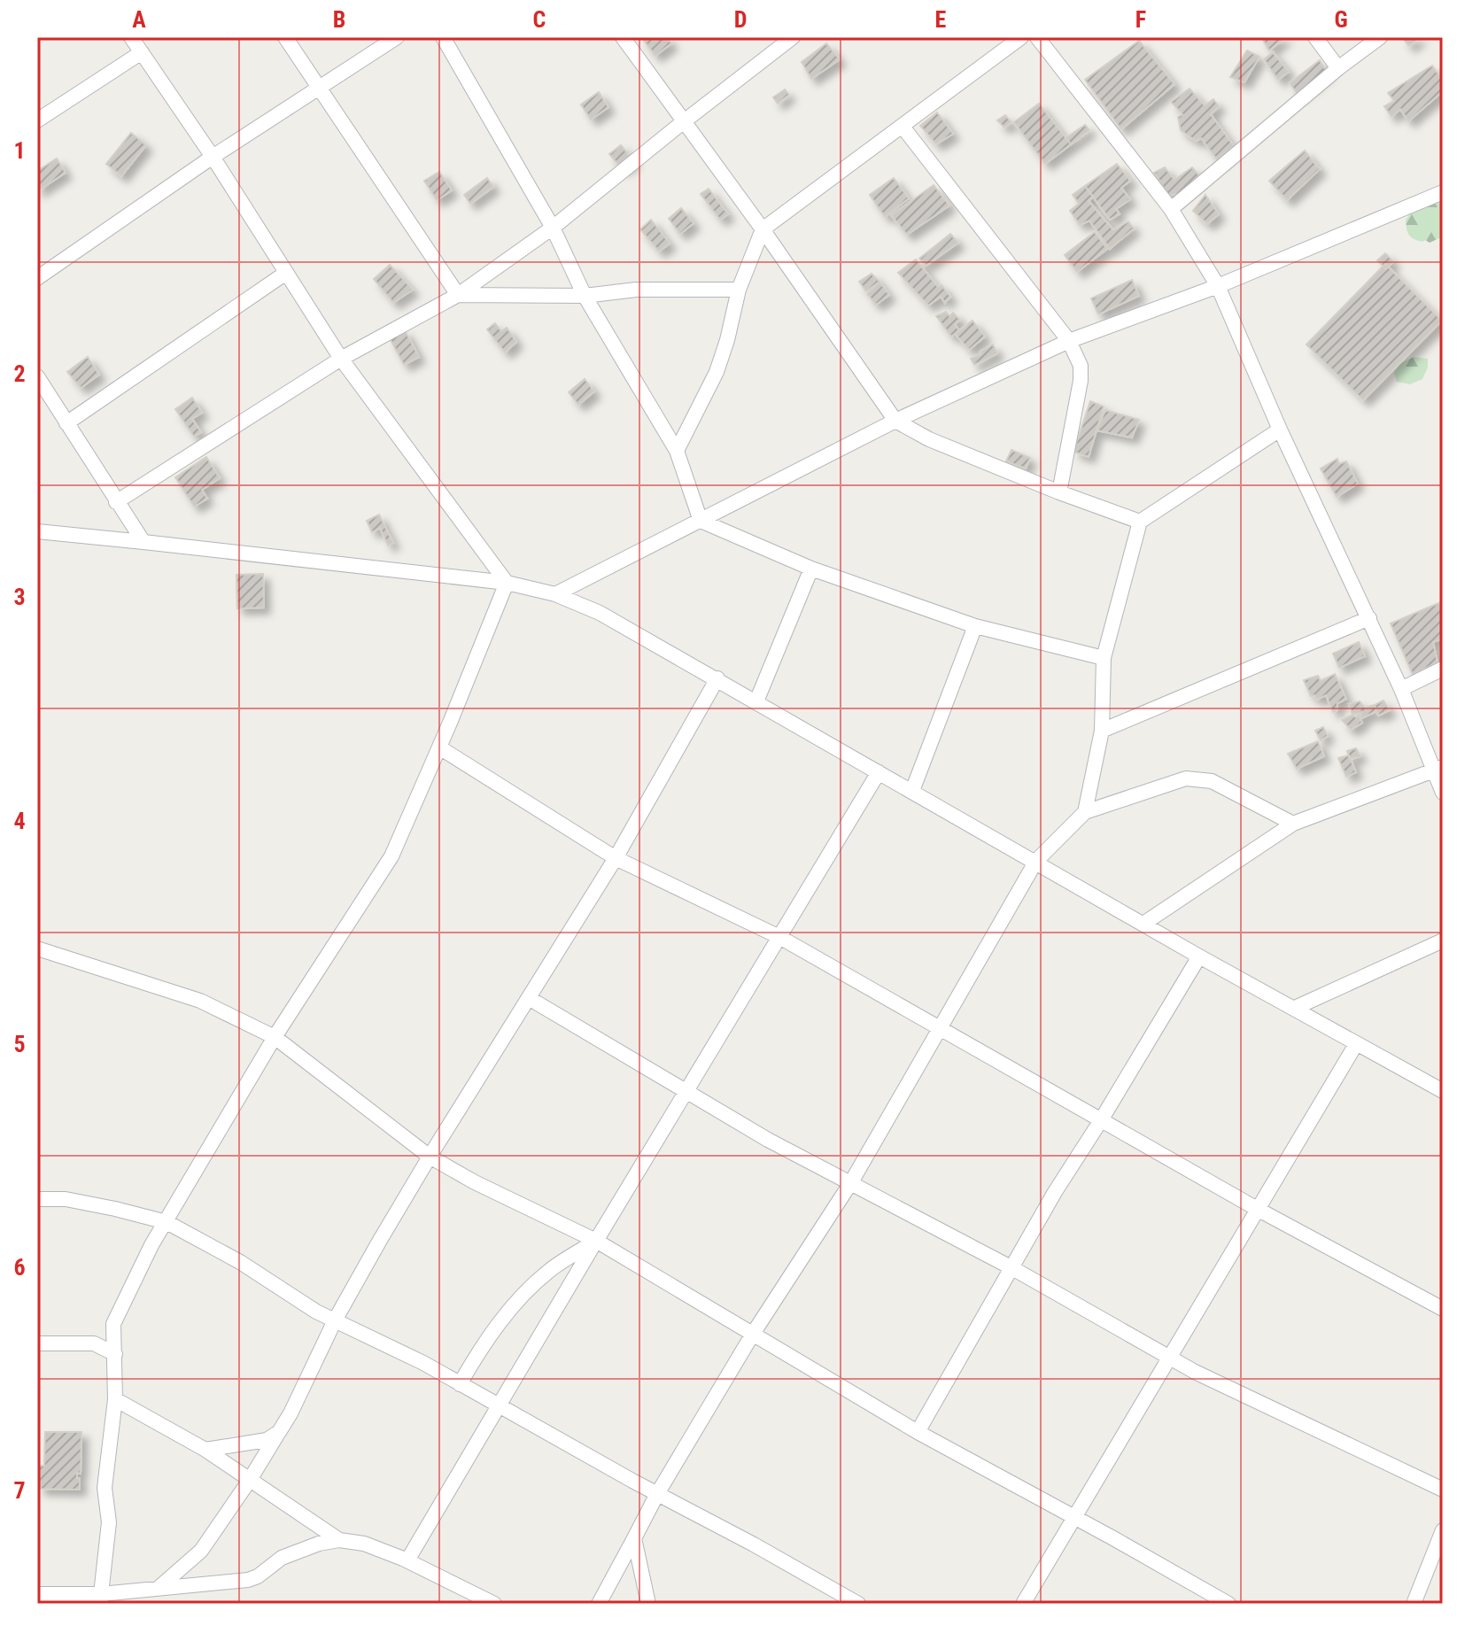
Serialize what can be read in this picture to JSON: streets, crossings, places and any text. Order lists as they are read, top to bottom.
{
  "grid": {
    "columns": [
      "A",
      "B",
      "C",
      "D",
      "E",
      "F",
      "G"
    ],
    "rows": [
      "1",
      "2",
      "3",
      "4",
      "5",
      "6",
      "7"
    ]
  }
}
